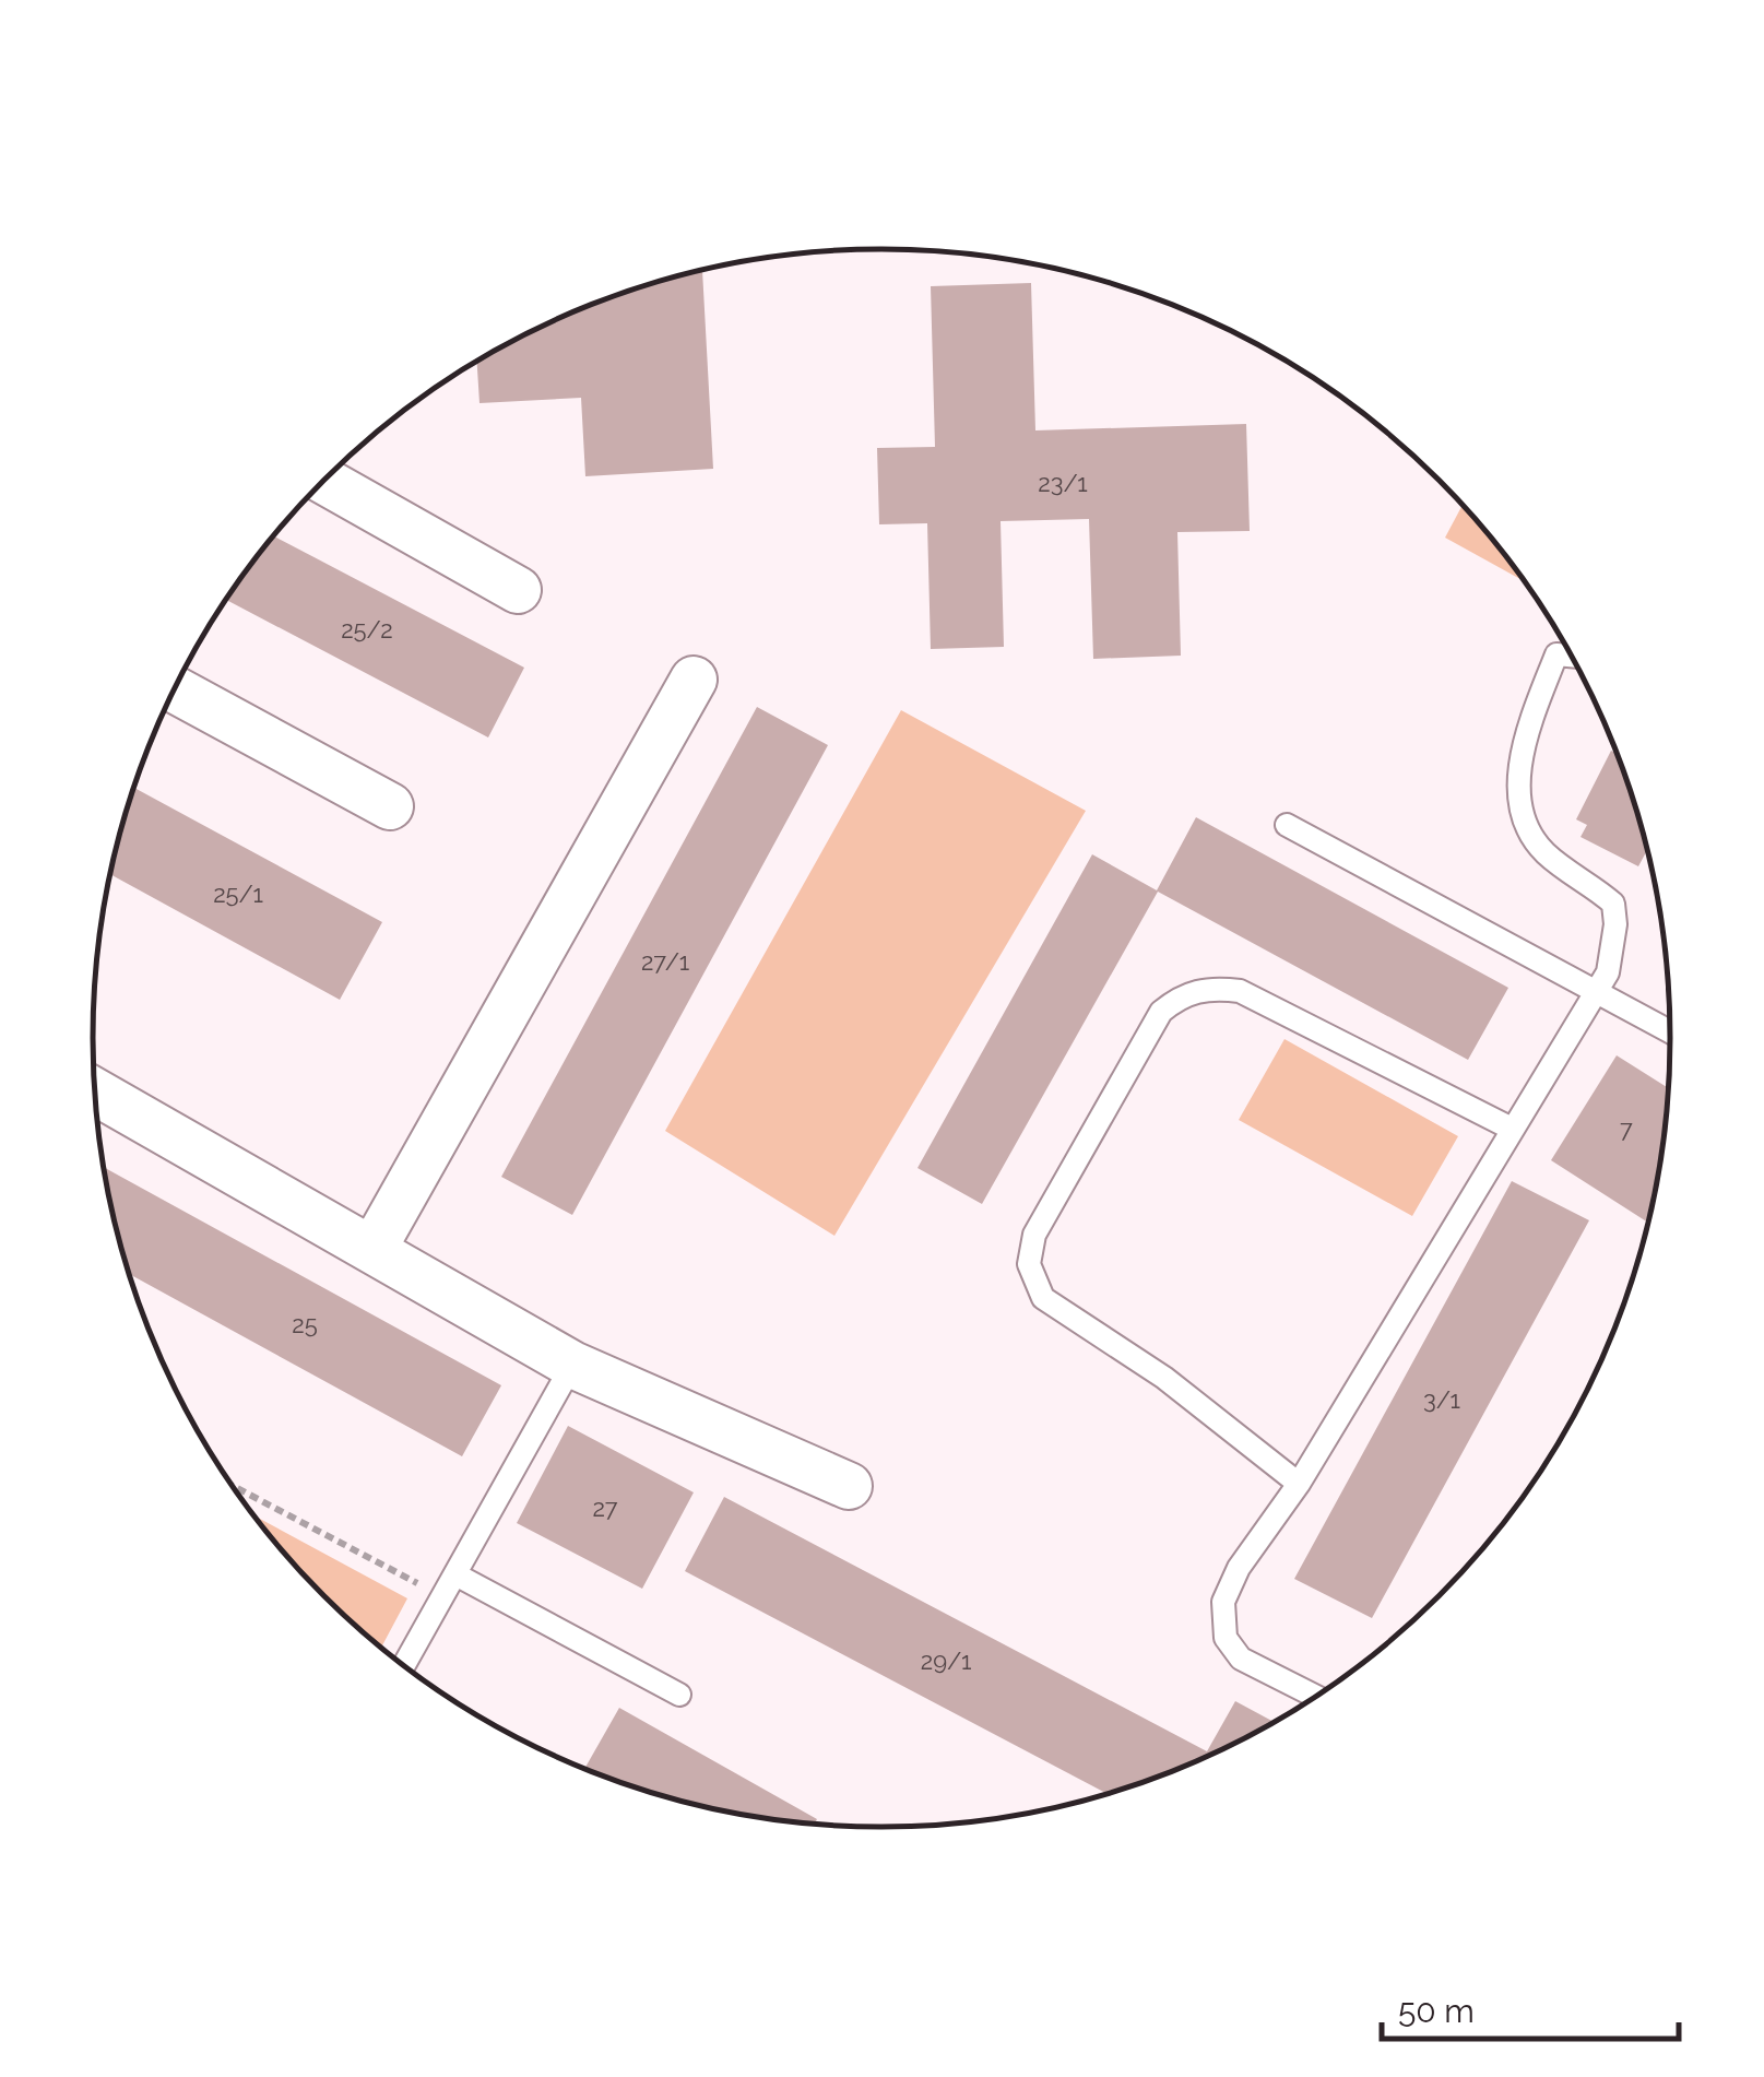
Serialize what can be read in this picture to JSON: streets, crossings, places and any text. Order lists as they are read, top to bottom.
{
  "house_numbers": [
    "23/1",
    "25/2",
    "25/1",
    "27/1",
    "7",
    "25",
    "3/1",
    "27",
    "29/1"
  ],
  "scale_bar": "50 m"
}
